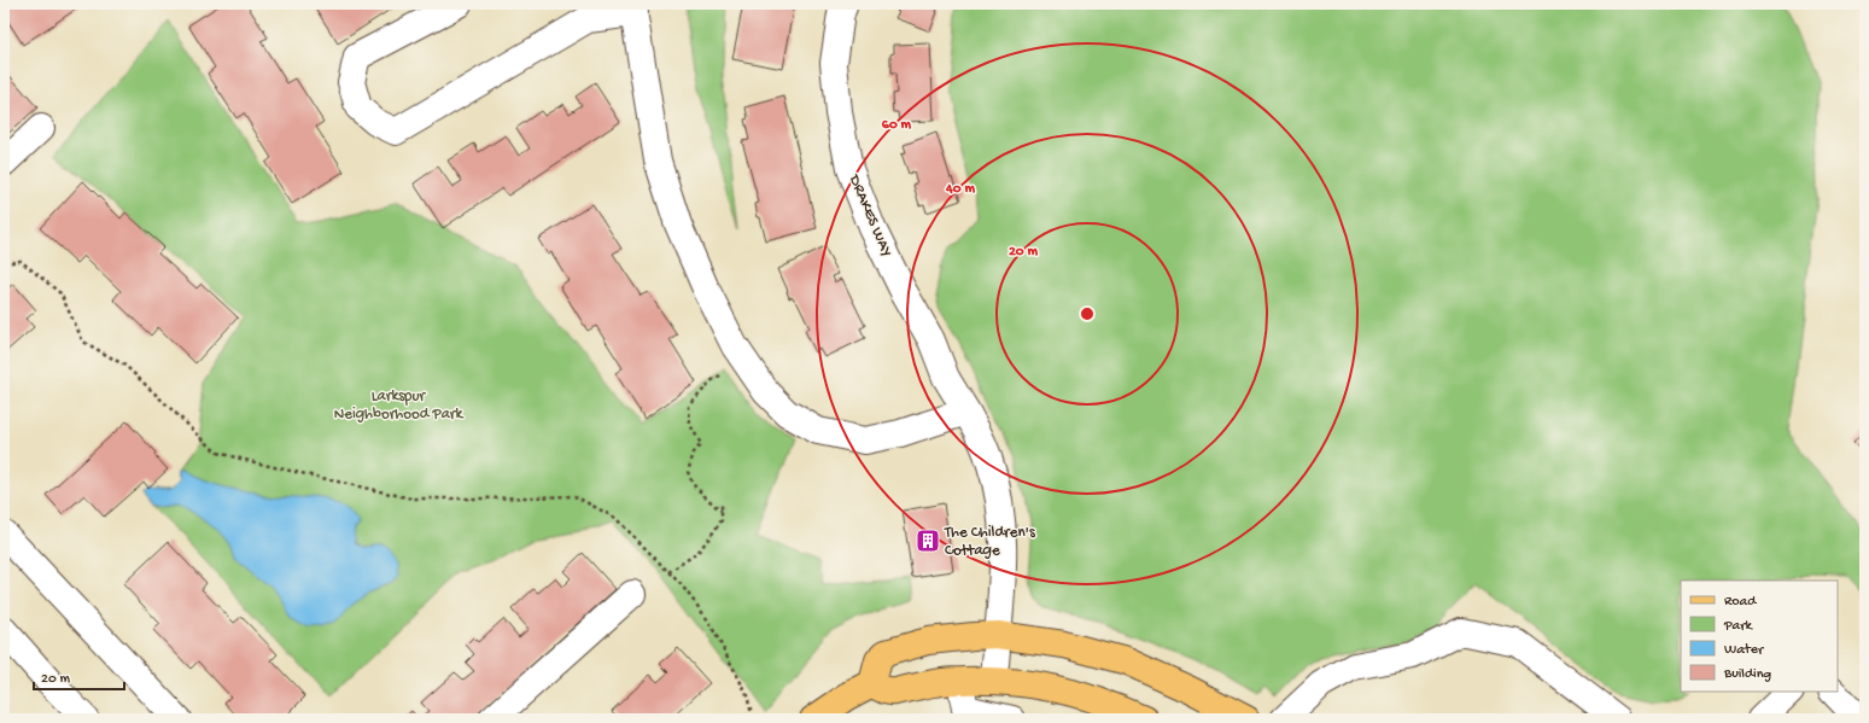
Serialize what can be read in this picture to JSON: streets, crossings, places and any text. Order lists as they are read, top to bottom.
{
  "streets": {
    "street": ["DRAKES WAY"]
  },
  "parks": ["Larkspur Neighborhood Park"],
  "places": {
    "building": ["The Children's Cottage"]
  },
  "legend": [
    "Road",
    "Park",
    "Water",
    "Building"
  ],
  "scale_bar": "20 m",
  "rings": ["60 m", "40 m", "20 m"]
}
